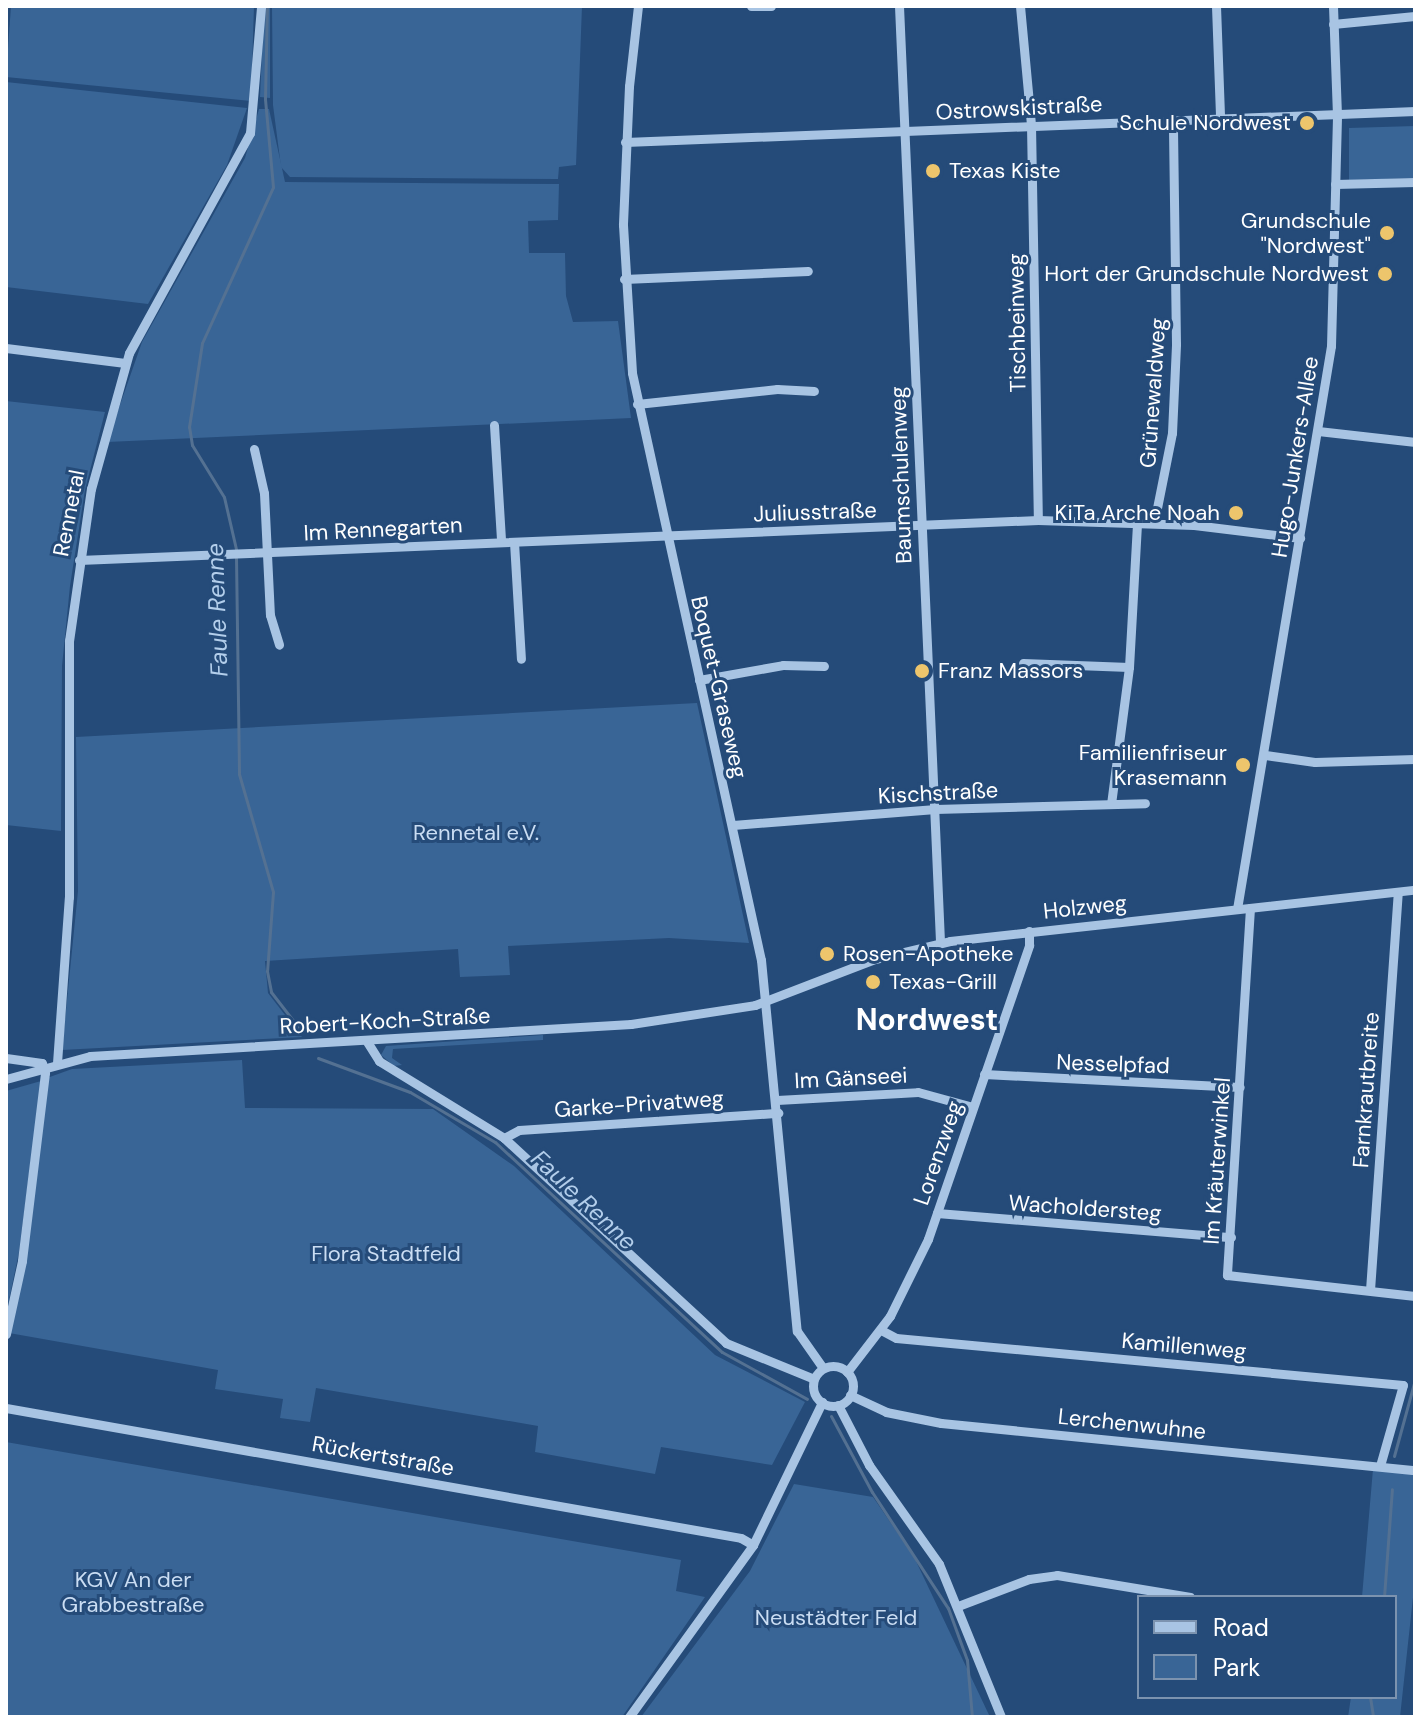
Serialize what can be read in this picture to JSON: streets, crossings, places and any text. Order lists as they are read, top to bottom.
{
  "streets": {
    "street": [
      "Ostrowskistraße",
      "Tischbeinweg",
      "Grünewaldweg",
      "Hugo-Junkers-Allee",
      "Baumschulenweg",
      "Juliusstraße",
      "Rennetal",
      "Im Rennegarten",
      "Boquet-Graseweg",
      "Kischstraße",
      "Holzweg",
      "Robert-Koch-Straße",
      "Nesselpfad",
      "Im Gänseei",
      "Farnkrautbreite",
      "Garke-Privatweg",
      "Lorenzweg",
      "Im Kräuterwinkel",
      "Wacholdersteg",
      "Kamillenweg",
      "Lerchenwuhne",
      "Rückertstraße"
    ]
  },
  "crossings": [
    ["Ostrowskistraße", "Tischbeinweg"],
    ["Ostrowskistraße", "Grünewaldweg"],
    ["Ostrowskistraße", "Hugo-Junkers-Allee"],
    ["Ostrowskistraße", "Baumschulenweg"],
    ["Ostrowskistraße", "Boquet-Graseweg"],
    ["Tischbeinweg", "Juliusstraße"],
    ["Grünewaldweg", "Juliusstraße"],
    ["Hugo-Junkers-Allee", "Juliusstraße"],
    ["Hugo-Junkers-Allee", "Holzweg"],
    ["Baumschulenweg", "Juliusstraße"],
    ["Baumschulenweg", "Kischstraße"],
    ["Baumschulenweg", "Holzweg"],
    ["Juliusstraße", "Im Rennegarten"],
    ["Juliusstraße", "Boquet-Graseweg"],
    ["Rennetal", "Im Rennegarten"],
    ["Rennetal", "Robert-Koch-Straße"],
    ["Im Rennegarten", "Boquet-Graseweg"],
    ["Boquet-Graseweg", "Kischstraße"],
    ["Boquet-Graseweg", "Holzweg"],
    ["Boquet-Graseweg", "Robert-Koch-Straße"],
    ["Boquet-Graseweg", "Im Gänseei"],
    ["Boquet-Graseweg", "Garke-Privatweg"],
    ["Boquet-Graseweg", "Lorenzweg"],
    ["Boquet-Graseweg", "Lerchenwuhne"],
    ["Holzweg", "Robert-Koch-Straße"],
    ["Holzweg", "Farnkrautbreite"],
    ["Holzweg", "Lorenzweg"],
    ["Holzweg", "Im Kräuterwinkel"],
    ["Nesselpfad", "Lorenzweg"],
    ["Nesselpfad", "Im Kräuterwinkel"],
    ["Im Gänseei", "Lorenzweg"],
    ["Farnkrautbreite", "Im Kräuterwinkel"],
    ["Lorenzweg", "Wacholdersteg"],
    ["Lorenzweg", "Kamillenweg"],
    ["Lorenzweg", "Lerchenwuhne"],
    ["Im Kräuterwinkel", "Wacholdersteg"],
    ["Kamillenweg", "Lerchenwuhne"]
  ],
  "districts": ["Nordwest"],
  "water": ["Faule Renne"],
  "parks": [
    "Rennetal e.V.",
    "Flora Stadtfeld",
    "KGV An der Grabbestraße",
    "Neustädter Feld"
  ],
  "places": [
    "Schule Nordwest",
    "Texas Kiste",
    "Grundschule \"Nordwest\"",
    "Hort der Grundschule Nordwest",
    "KiTa Arche Noah",
    "Franz Massors",
    "Familienfriseur Krasemann",
    "Rosen-Apotheke",
    "Texas-Grill"
  ],
  "legend": ["Road", "Park"]
}
